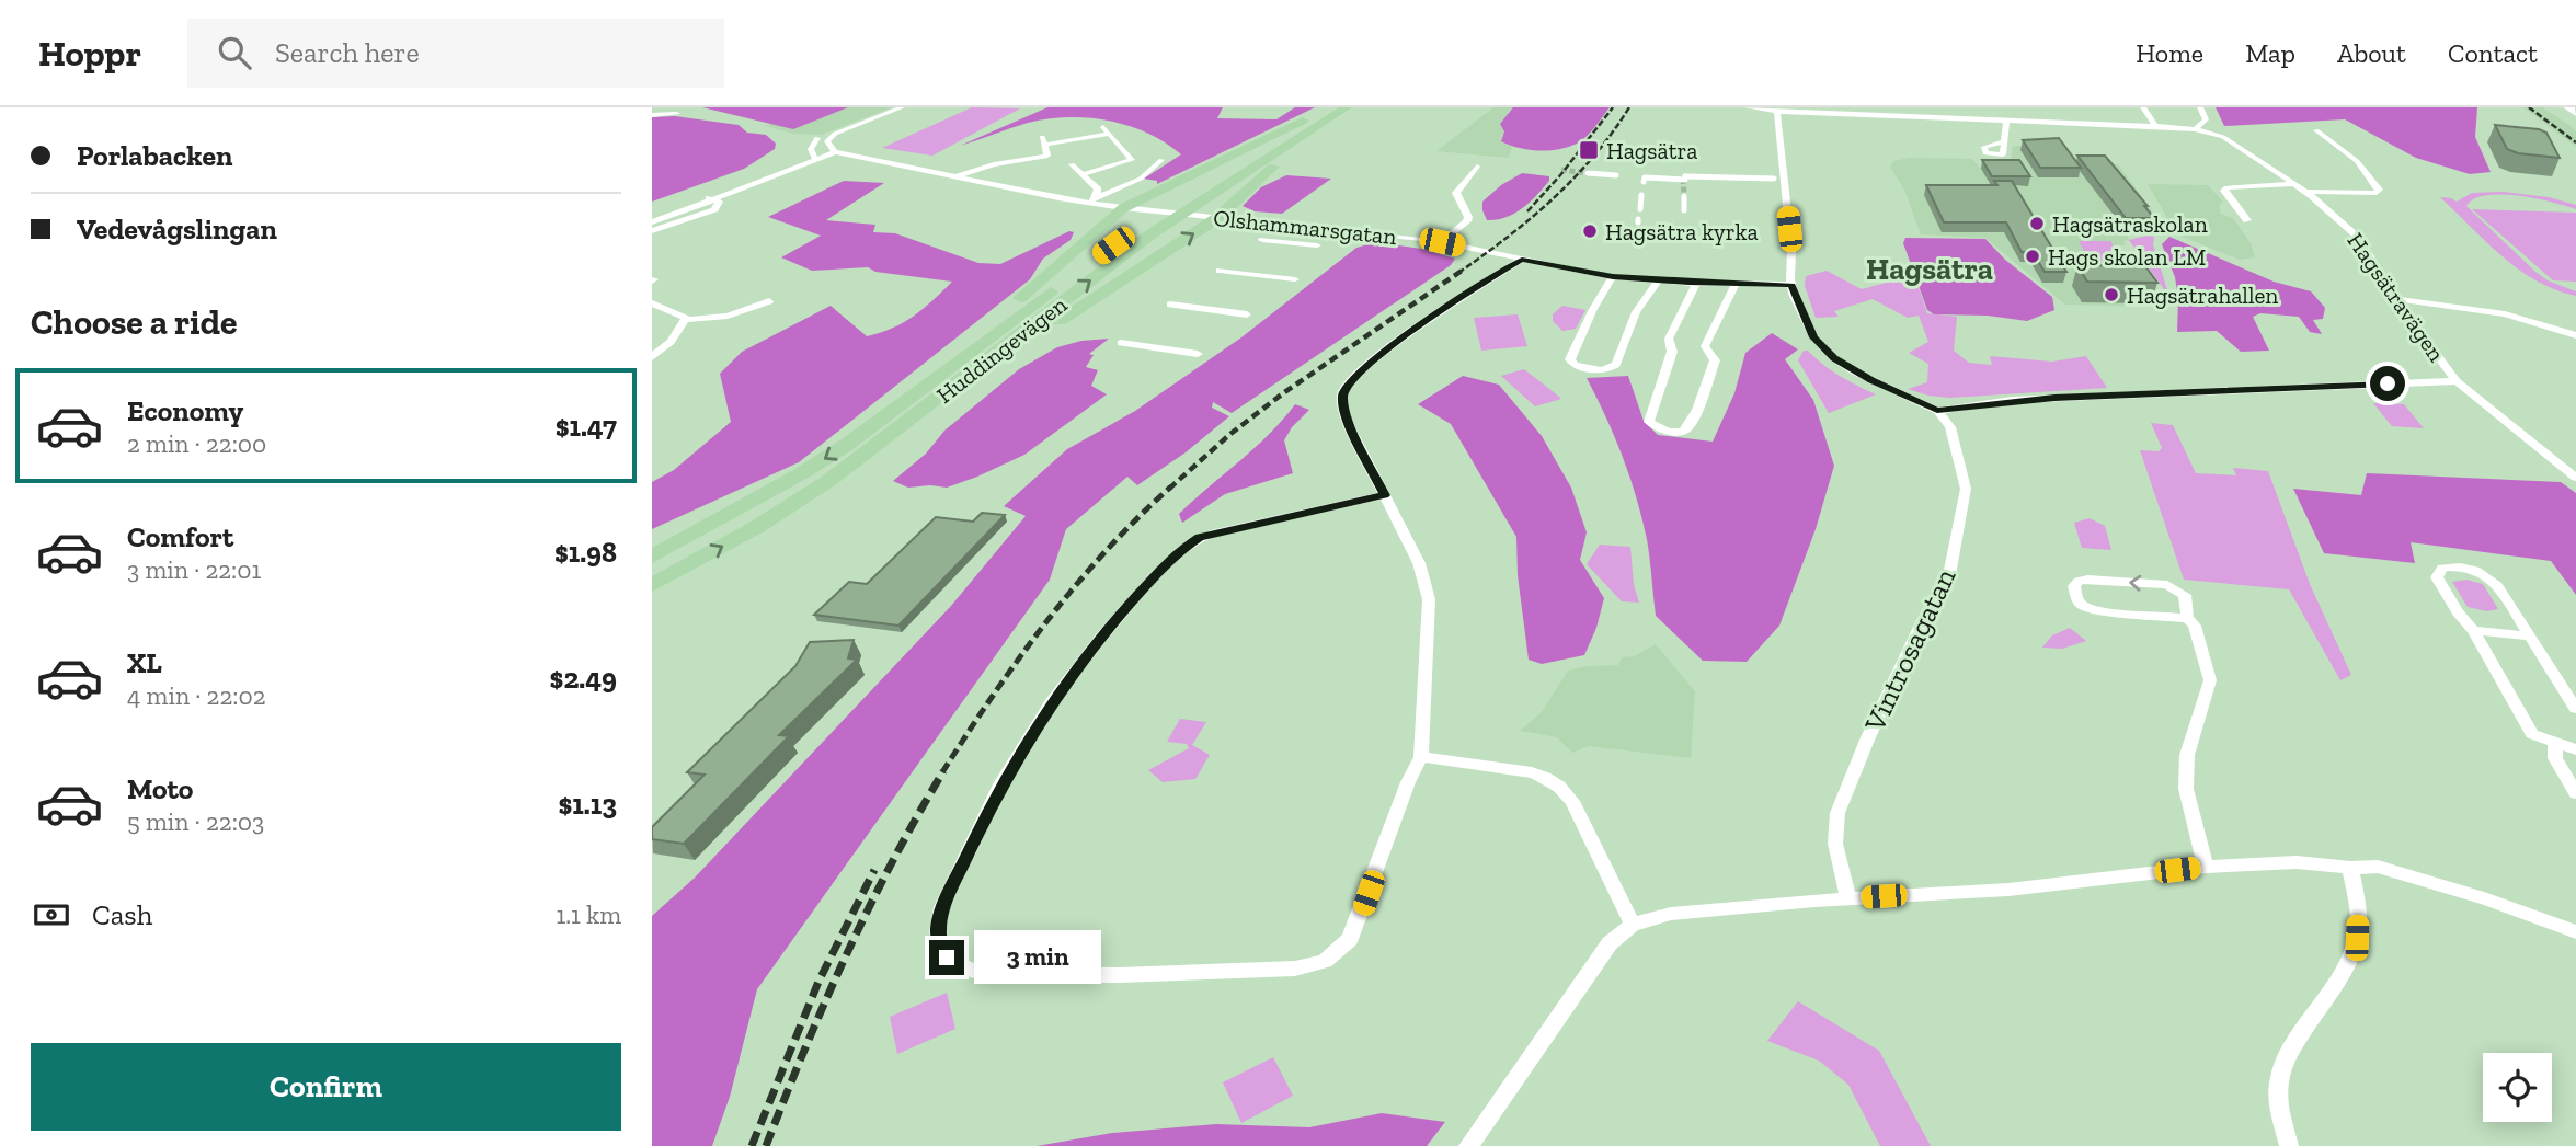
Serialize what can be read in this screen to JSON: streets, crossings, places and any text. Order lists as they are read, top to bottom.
{
  "streets": {
    "main road": ["Huddingevägen"],
    "street": ["Olshammarsgatan", "Hagsätravägen", "Vintrosagatan"]
  },
  "districts": ["Hagsätra"],
  "places": {
    "transit": ["Hagsätra"],
    "other": [
      "Hagsätraskolan",
      "Hagsätra kyrka",
      "Hags skolan LM",
      "Hagsätrahallen"
    ]
  },
  "page": {
    "header": "Hoppr",
    "search": "Search here",
    "nav": [
      "Home",
      "Map",
      "About",
      "Contact"
    ],
    "banner": ["Porlabacken", "Vedevågslingan"],
    "heading": "Choose a ride",
    "list": [
      {
        "name": "Economy",
        "note": "2 min · 22:00",
        "value": "$1.47"
      },
      {
        "name": "Comfort",
        "note": "3 min · 22:01",
        "value": "$1.98"
      },
      {
        "name": "XL",
        "note": "4 min · 22:02",
        "value": "$2.49"
      },
      {
        "name": "Moto",
        "note": "5 min · 22:03",
        "value": "$1.13"
      }
    ],
    "pay": ["Cash", "1.1 km"],
    "bubble": "3 min",
    "buttons": "Confirm"
  }
}
